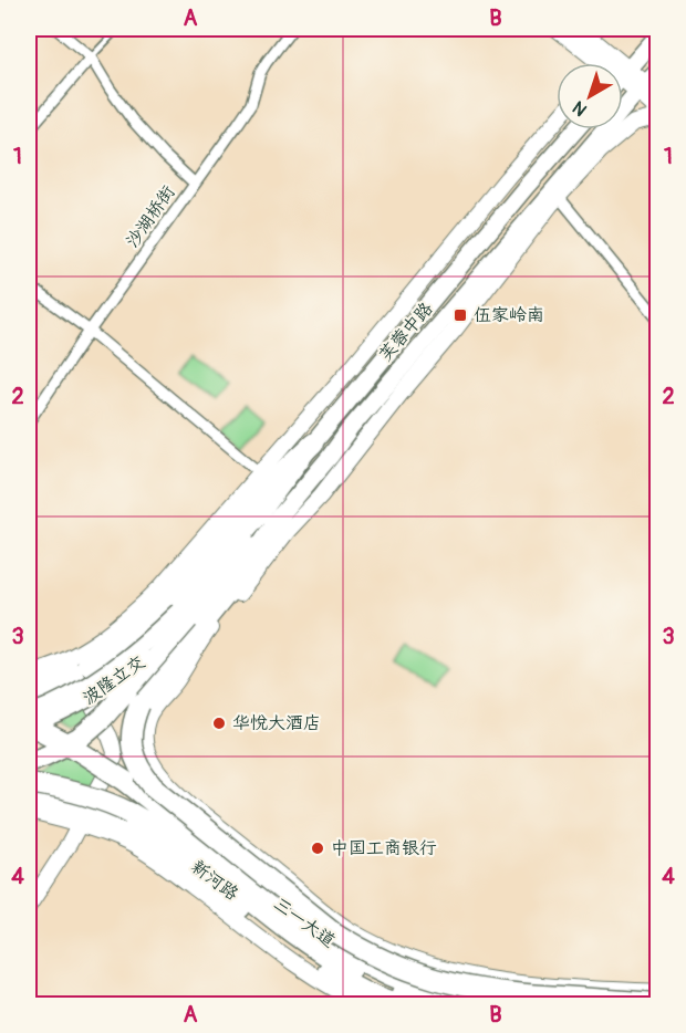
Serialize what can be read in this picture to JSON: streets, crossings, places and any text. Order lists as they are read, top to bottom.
{
  "streets": {
    "highway": ["三一大道"],
    "main road": ["芙蓉中路", "波隆立交"],
    "street": ["沙湖桥街", "新河路"]
  },
  "crossings": [
    ["芙蓉中路", "波隆立交"],
    ["波隆立交", "三一大道"]
  ],
  "places": {
    "transit": ["伍家岭南"],
    "other": ["华悦大酒店", "中国工商银行"]
  },
  "north": "bottom left",
  "grid": {
    "columns": ["A", "B"],
    "rows": [
      "1",
      "2",
      "3",
      "4"
    ]
  }
}
